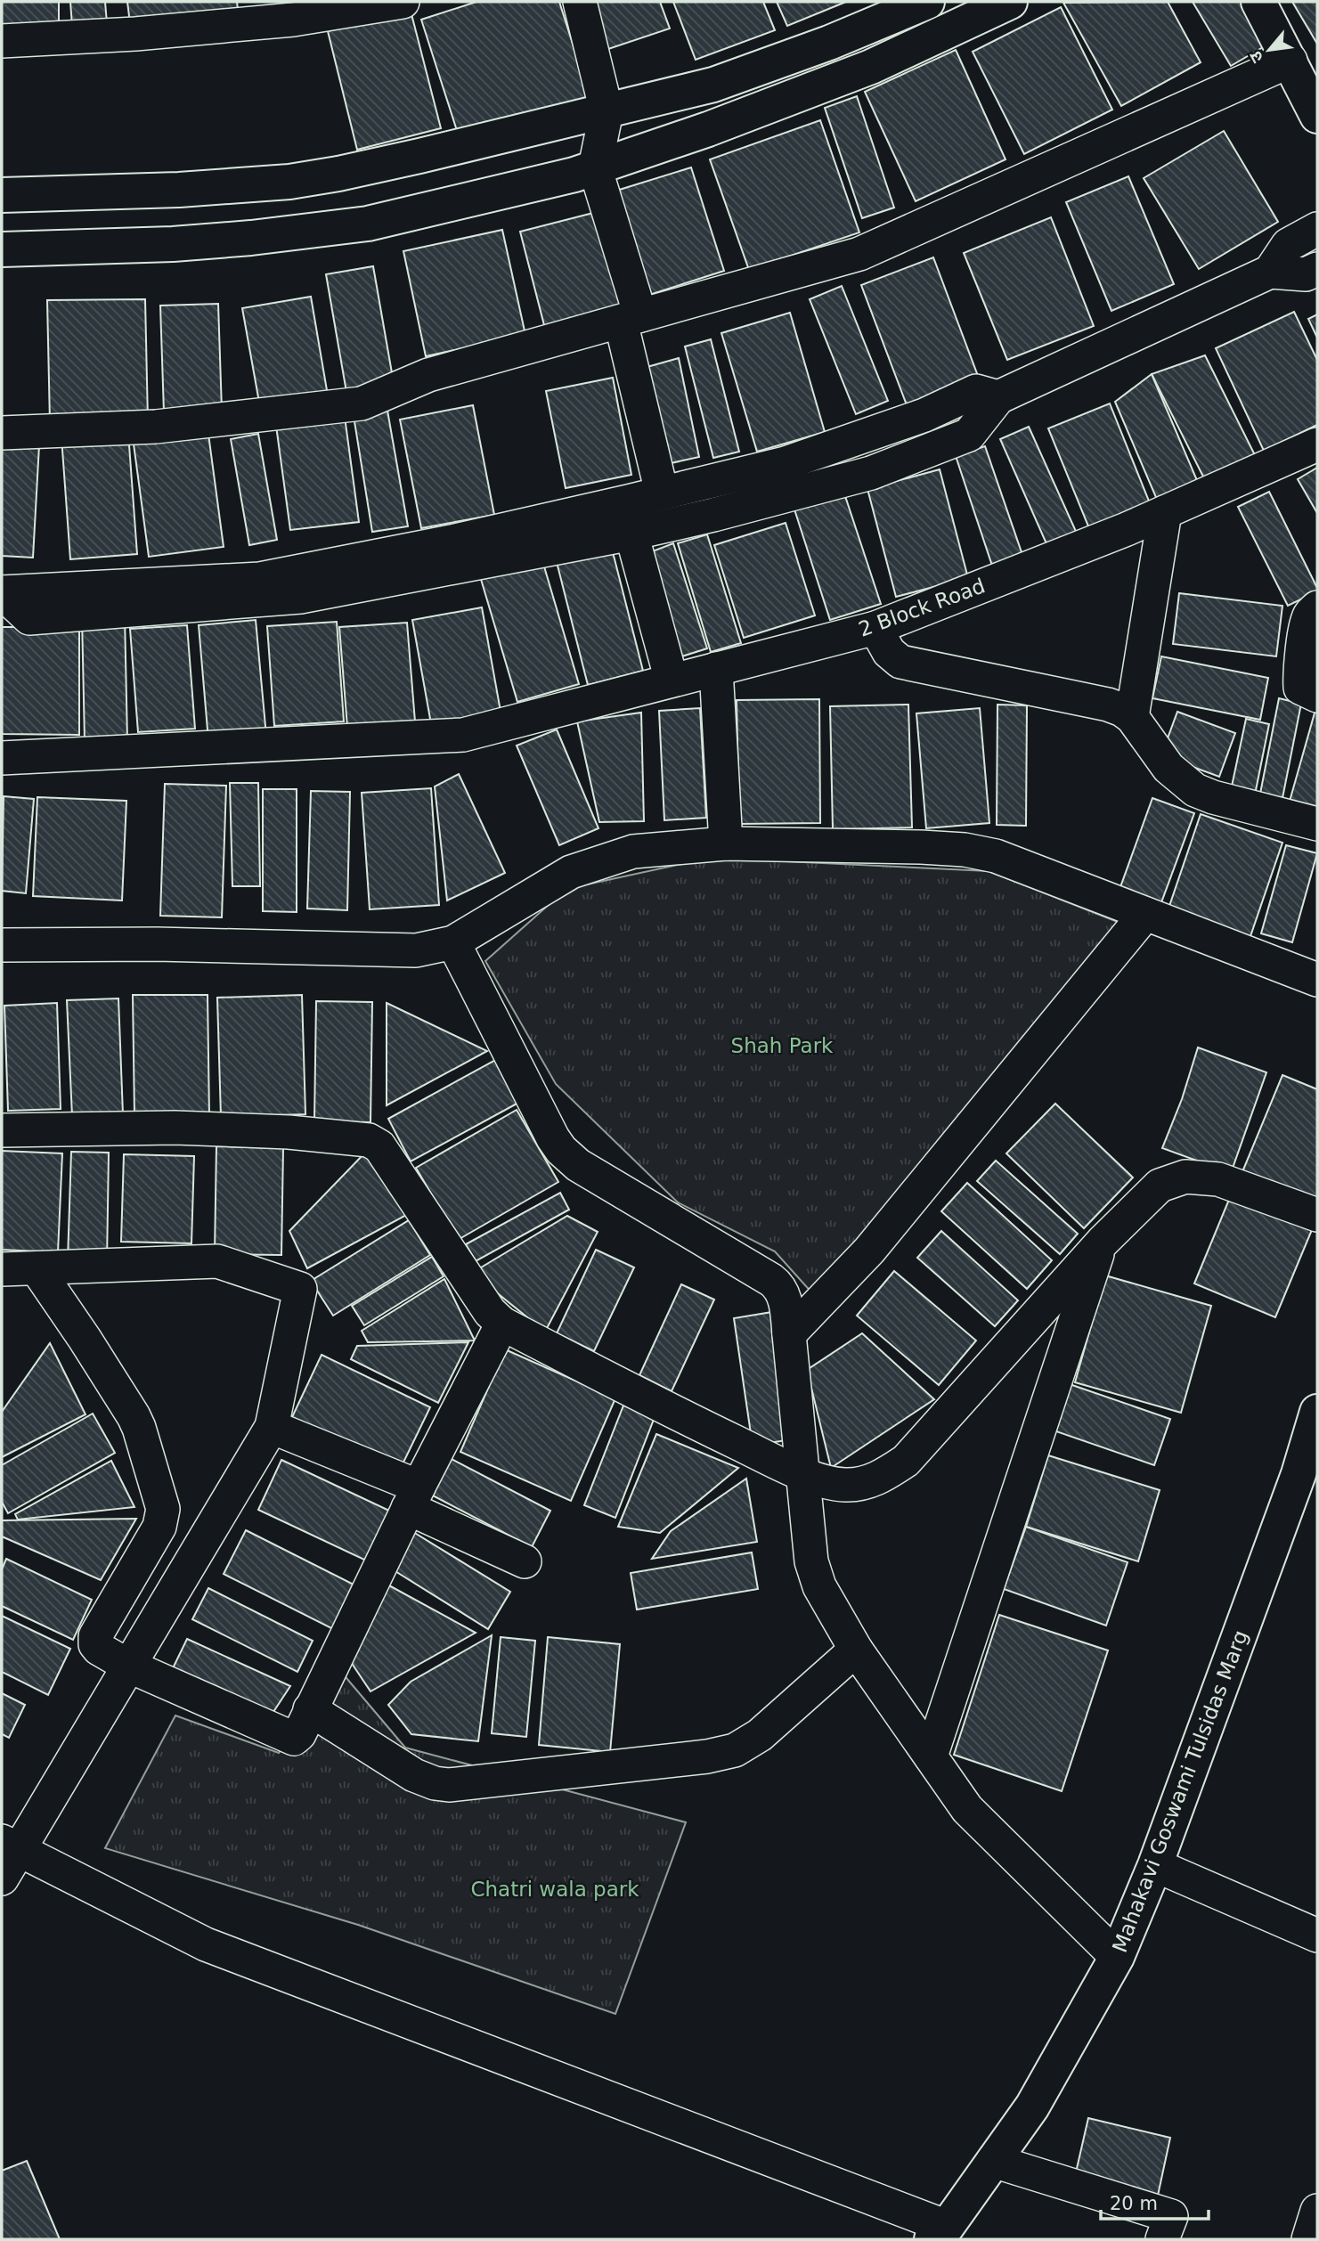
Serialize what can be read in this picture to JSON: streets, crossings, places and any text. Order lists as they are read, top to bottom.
{
  "streets": {
    "street": ["2 Block Road", "Mahakavi Goswami Tulsidas Marg"]
  },
  "parks": ["Shah Park", "Chatri wala park"],
  "scale_bar": "20 m",
  "north": "bottom left"
}
